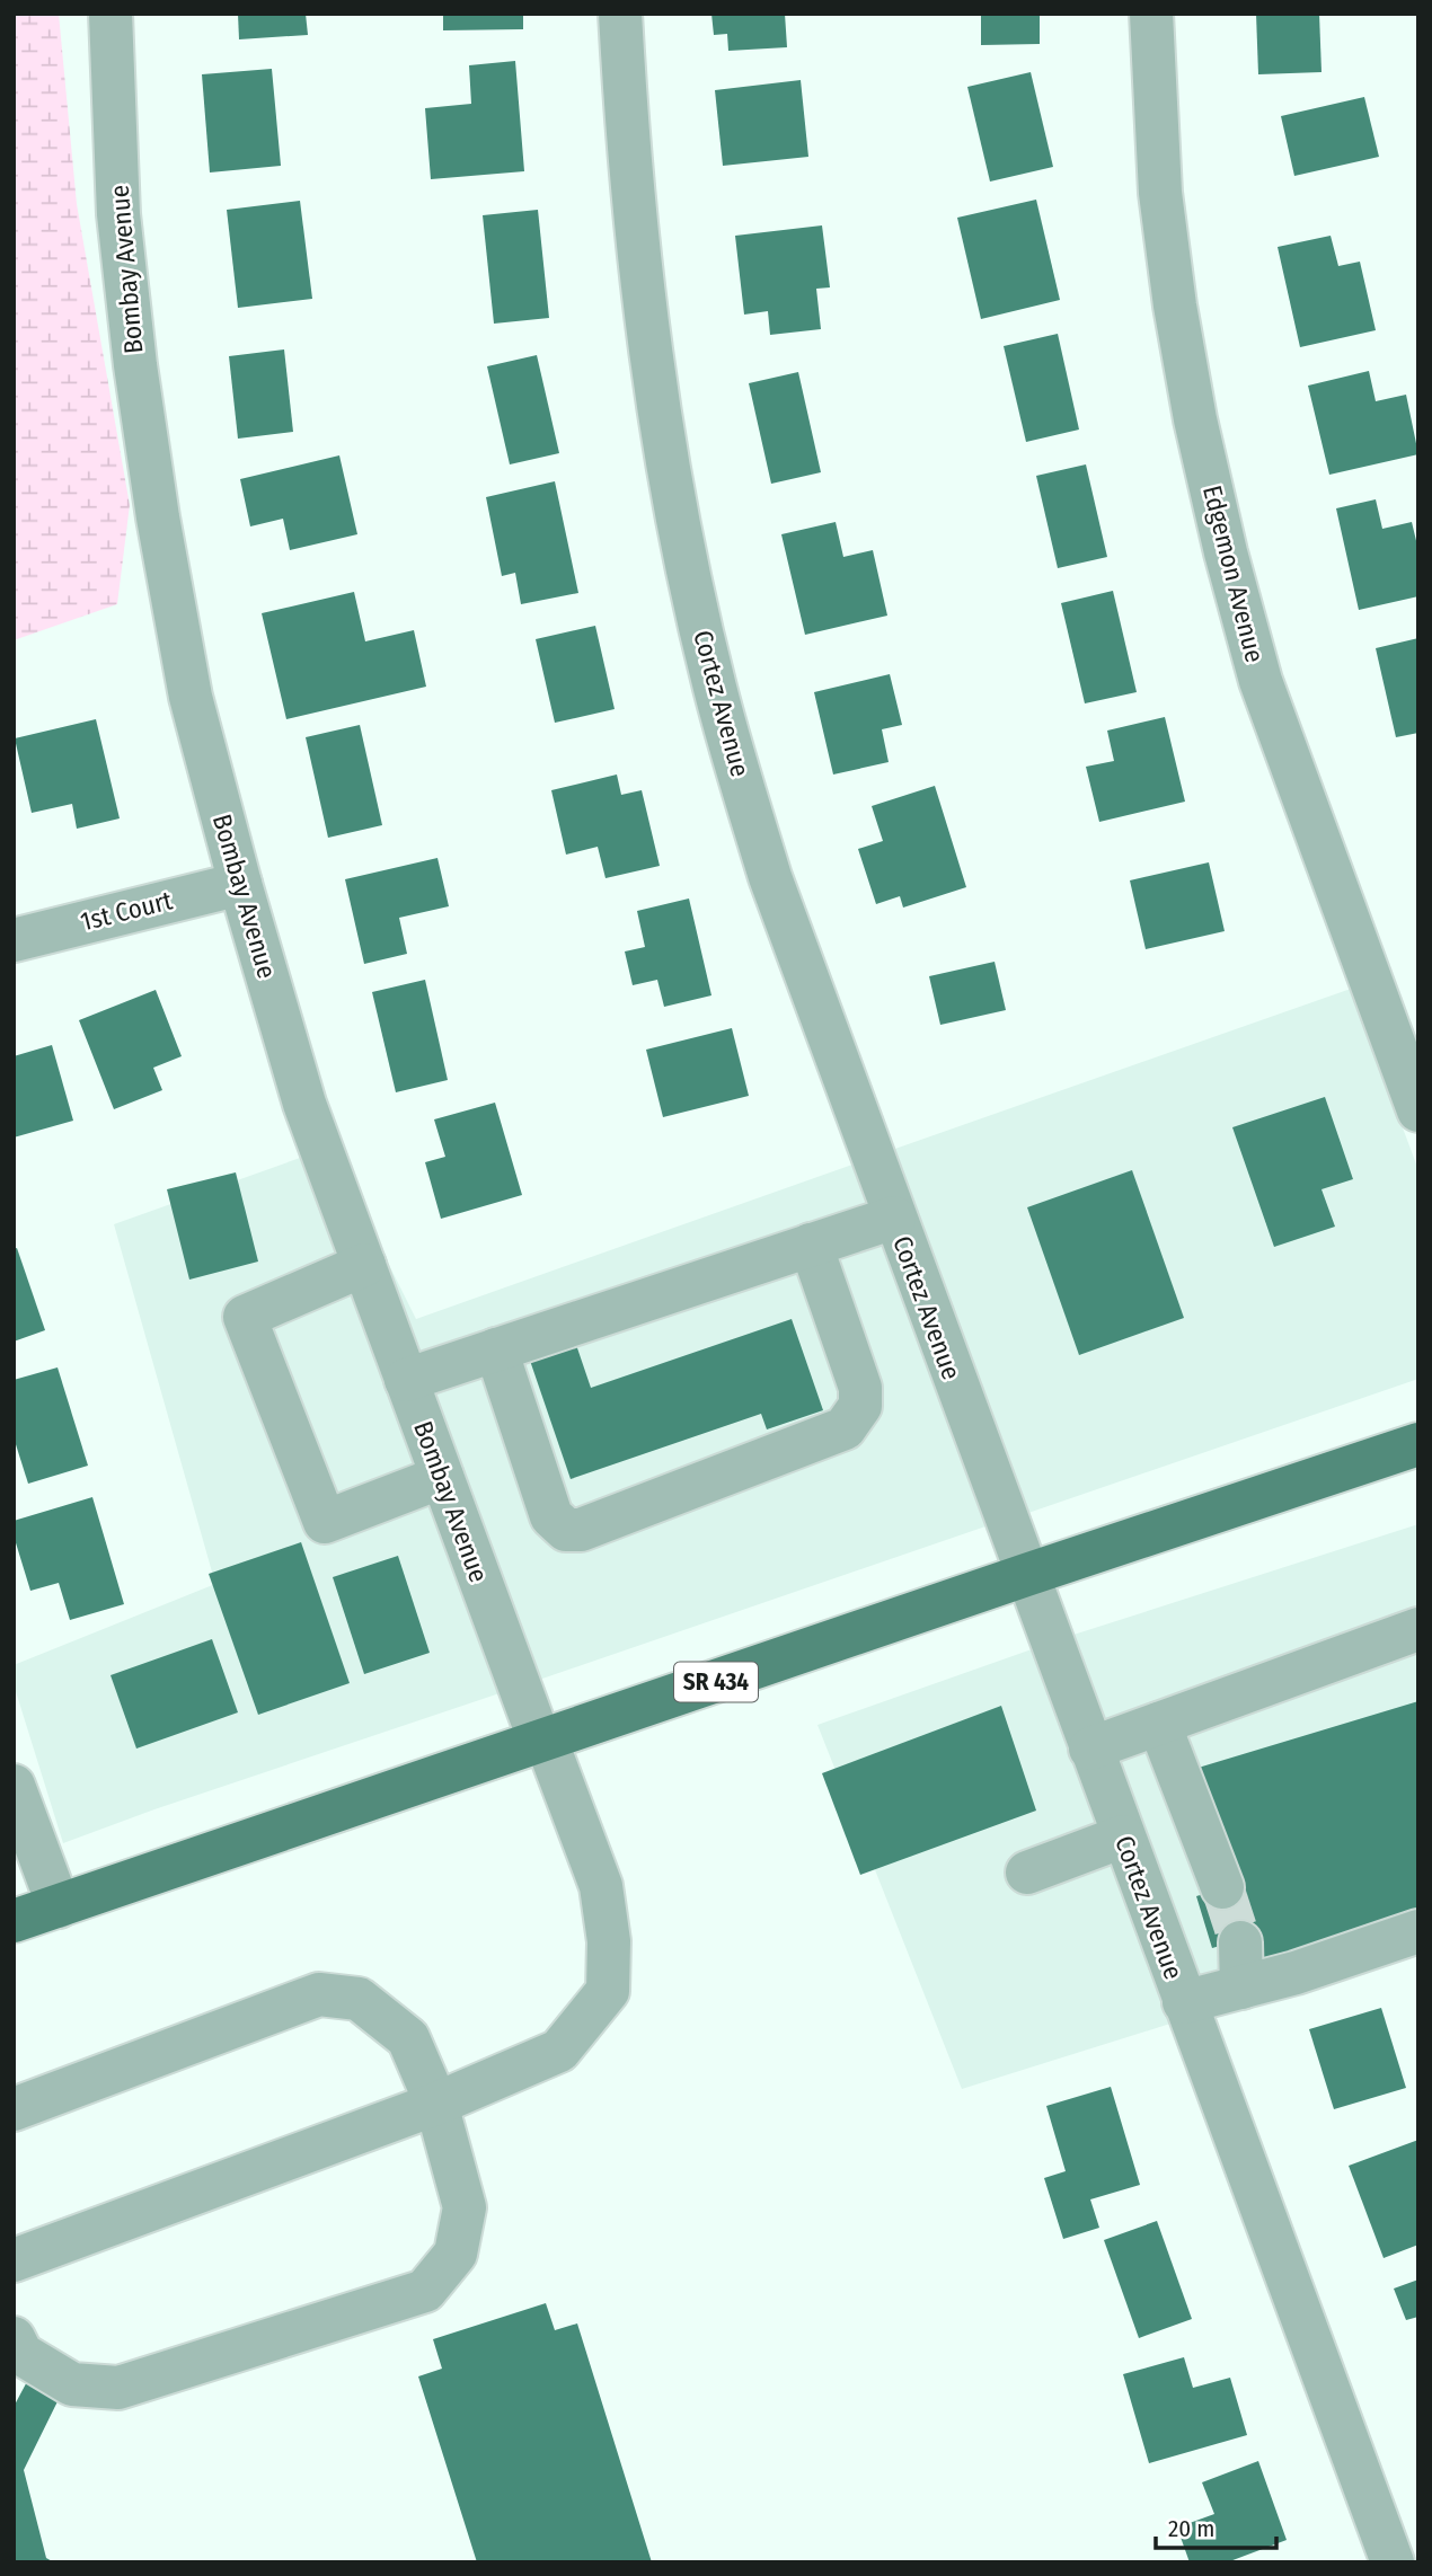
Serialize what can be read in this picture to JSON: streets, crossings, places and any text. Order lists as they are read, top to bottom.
{
  "streets": {
    "main road": ["SR 434"],
    "street": [
      "Bombay Avenue",
      "Edgemon Avenue",
      "Cortez Avenue",
      "1st Court"
    ]
  },
  "crossings": [
    ["Bombay Avenue", "1st Court"],
    ["Bombay Avenue", "SR 434"],
    ["Cortez Avenue", "SR 434"]
  ],
  "scale_bar": "20 m"
}
